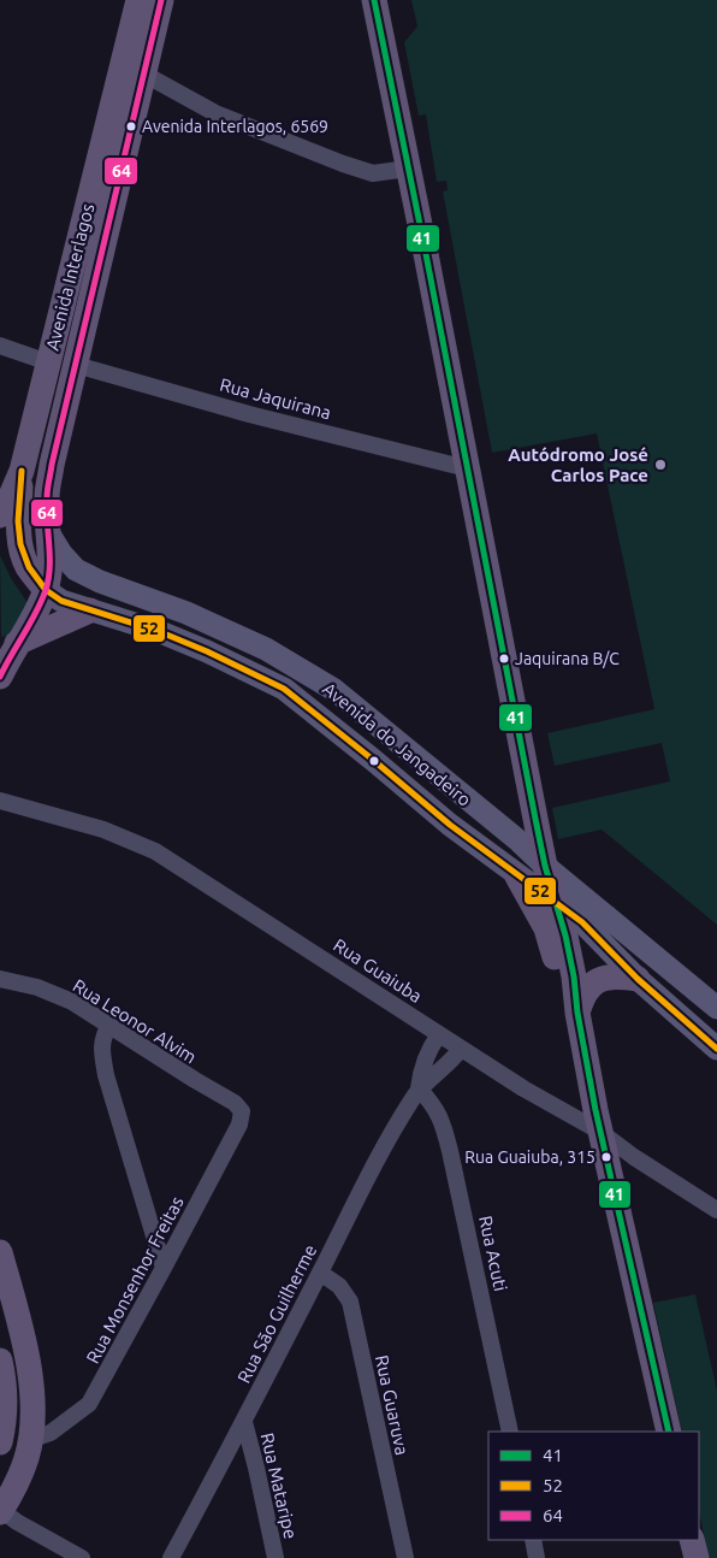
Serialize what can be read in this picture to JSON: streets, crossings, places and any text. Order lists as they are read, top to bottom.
{
  "streets": {
    "main road": ["Avenida Interlagos"],
    "street": [
      "Rua Jaquirana",
      "Avenida do Jangadeiro",
      "Rua Guaiuba",
      "Rua Leonor Alvim",
      "Rua Acuti",
      "Rua Monsenhor Freitas",
      "Rua São Guilherme",
      "Rua Guaruva",
      "Rua Mataripe"
    ]
  },
  "crossings": [
    ["Avenida Interlagos", "Rua Jaquirana"],
    ["Avenida Interlagos", "Avenida do Jangadeiro"],
    ["Rua Guaiuba", "Rua São Guilherme"],
    ["Rua Leonor Alvim", "Rua Monsenhor Freitas"],
    ["Rua Acuti", "Rua São Guilherme"],
    ["Rua São Guilherme", "Rua Guaruva"],
    ["Rua São Guilherme", "Rua Mataripe"]
  ],
  "places": [
    "Avenida Interlagos, 6569",
    "Autódromo José Carlos Pace",
    "Jaquirana B/C",
    "Rua Guaiuba, 315"
  ],
  "lines": ["transit line 41", "transit line 64", "transit line 52"],
  "legend": ["41", "52", "64"]
}
